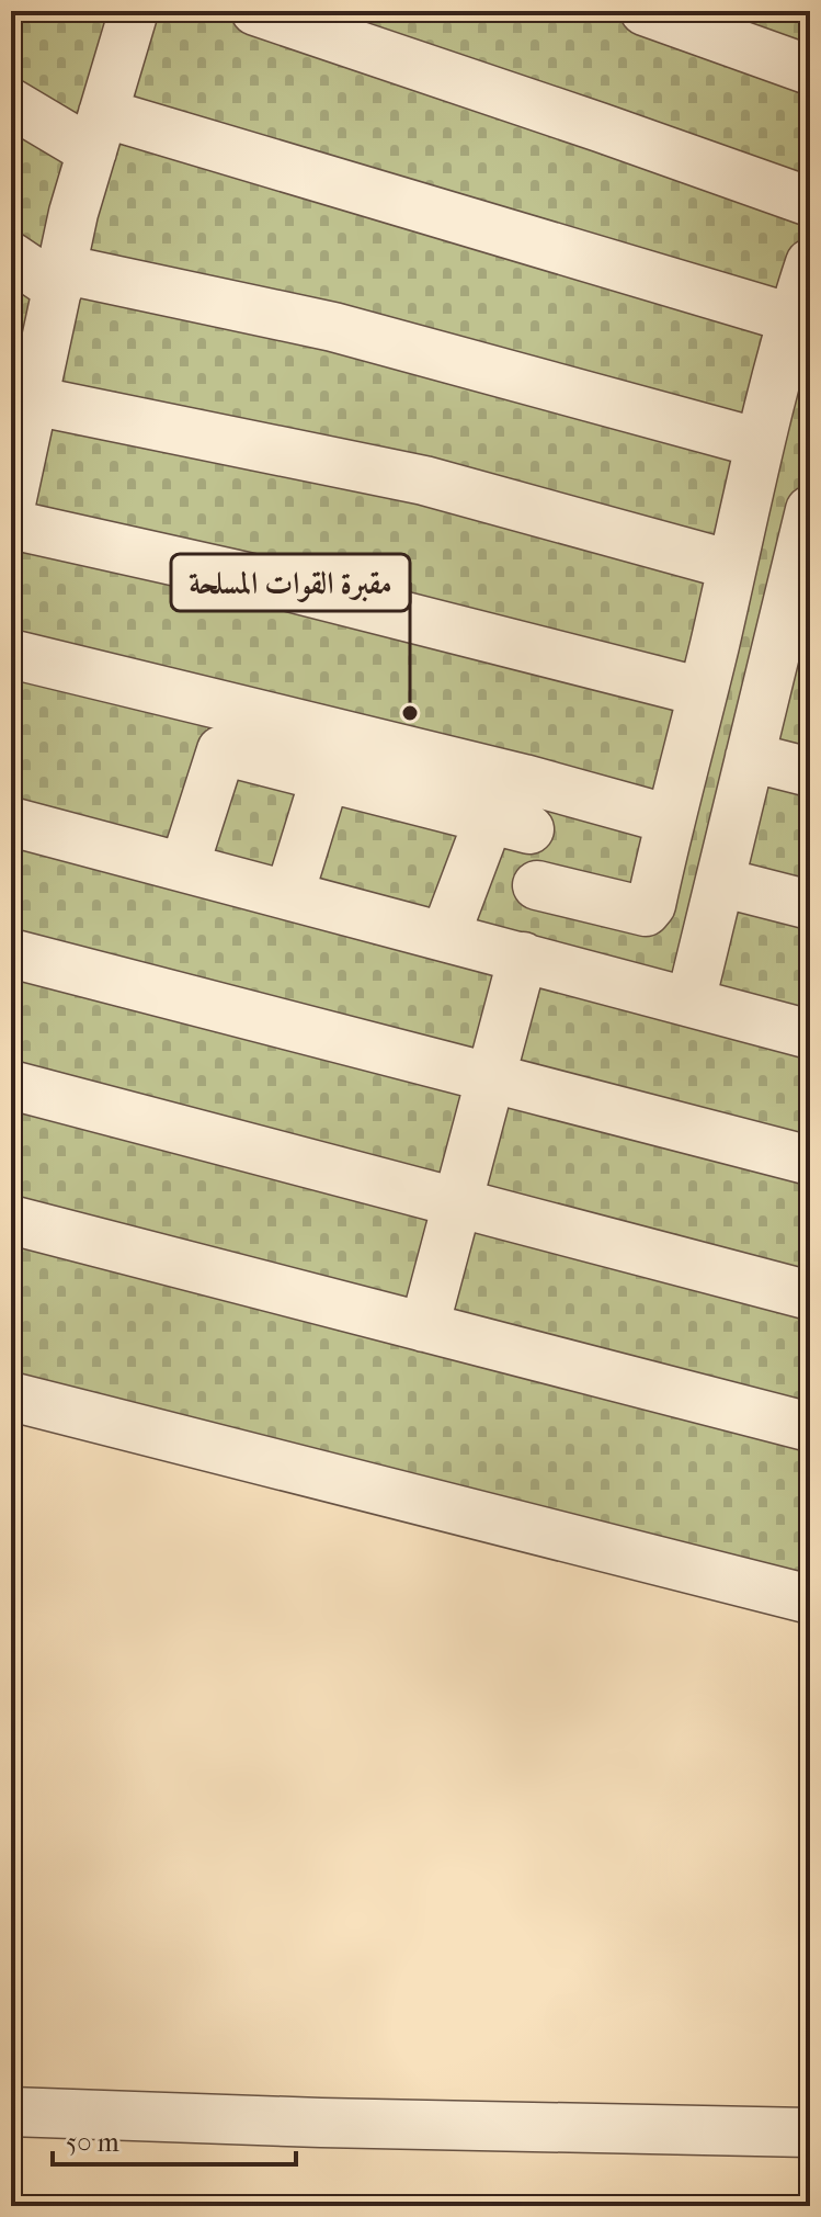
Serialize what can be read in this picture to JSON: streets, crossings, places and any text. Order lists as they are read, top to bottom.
{
  "places": ["مقبرة القوات المسلحة"],
  "scale_bar": "50 m"
}
